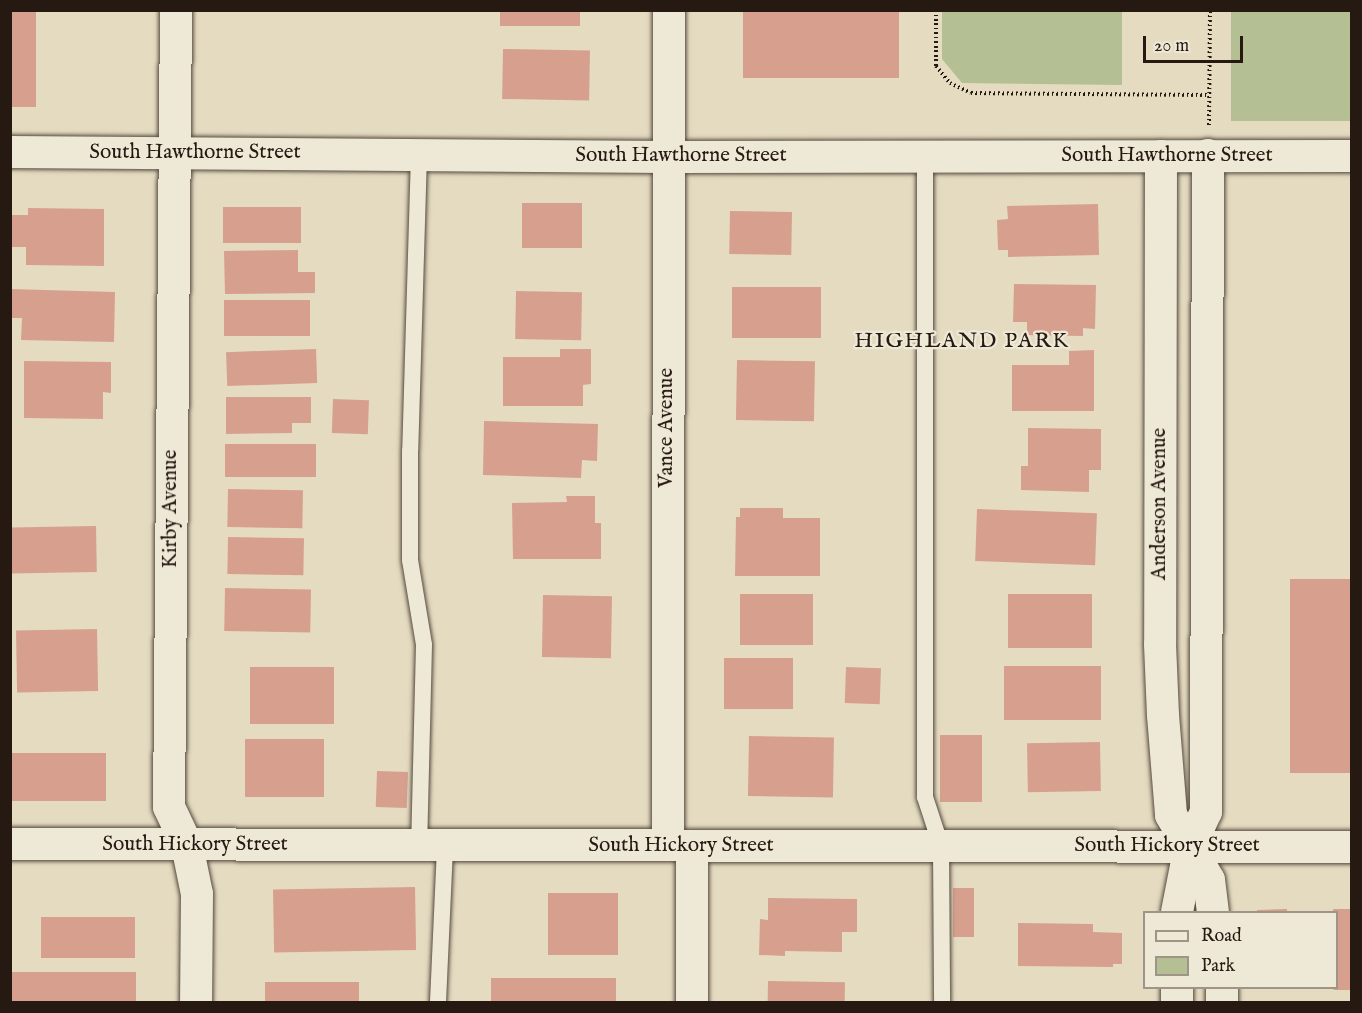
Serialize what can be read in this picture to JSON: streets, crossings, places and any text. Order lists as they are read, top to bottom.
{
  "streets": {
    "street": [
      "South Hawthorne Street",
      "Vance Avenue",
      "Anderson Avenue",
      "Kirby Avenue",
      "South Hickory Street"
    ]
  },
  "crossings": [
    ["South Hawthorne Street", "Vance Avenue"],
    ["South Hawthorne Street", "Anderson Avenue"],
    ["South Hawthorne Street", "Kirby Avenue"],
    ["Vance Avenue", "South Hickory Street"],
    ["Anderson Avenue", "South Hickory Street"],
    ["Kirby Avenue", "South Hickory Street"]
  ],
  "districts": ["HIGHLAND PARK"],
  "legend": ["Road", "Park"],
  "scale_bar": "20 m"
}
